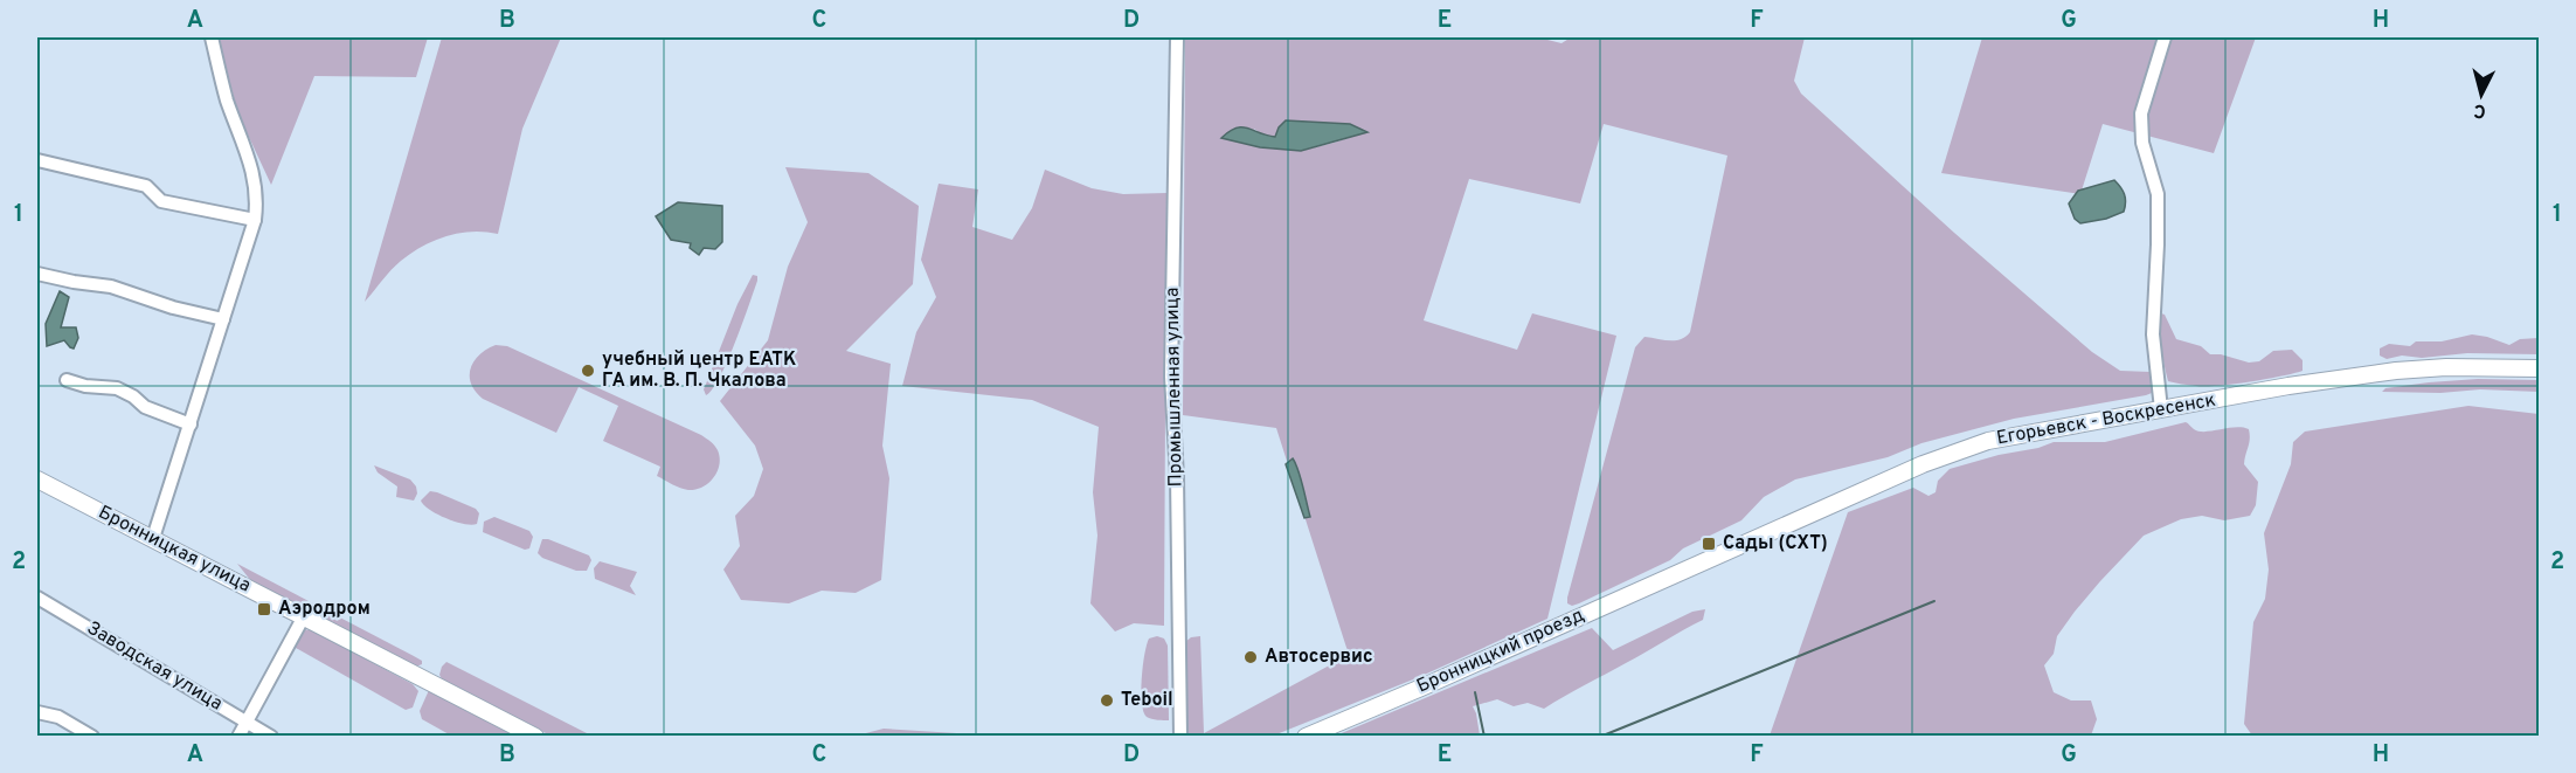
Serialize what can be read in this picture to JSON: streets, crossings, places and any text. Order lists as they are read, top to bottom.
{
  "streets": {
    "main road": ["Егорьевск - Воскресенск", "Бронницкая улица", "Бронницкий проезд"],
    "street": ["Промышленная улица", "Заводская улица"]
  },
  "crossings": [
    ["Егорьевск - Воскресенск", "Бронницкий проезд"]
  ],
  "places": {
    "other": ["учебный центр ЕАТК ГА им. В. П. Чкалова", "Автосервис", "Teboil"],
    "transit": ["Сады (СХТ)", "Аэродром"]
  },
  "north": "bottom",
  "grid": {
    "columns": [
      "A",
      "B",
      "C",
      "D",
      "E",
      "F",
      "G",
      "H"
    ],
    "rows": ["1", "2"]
  }
}
